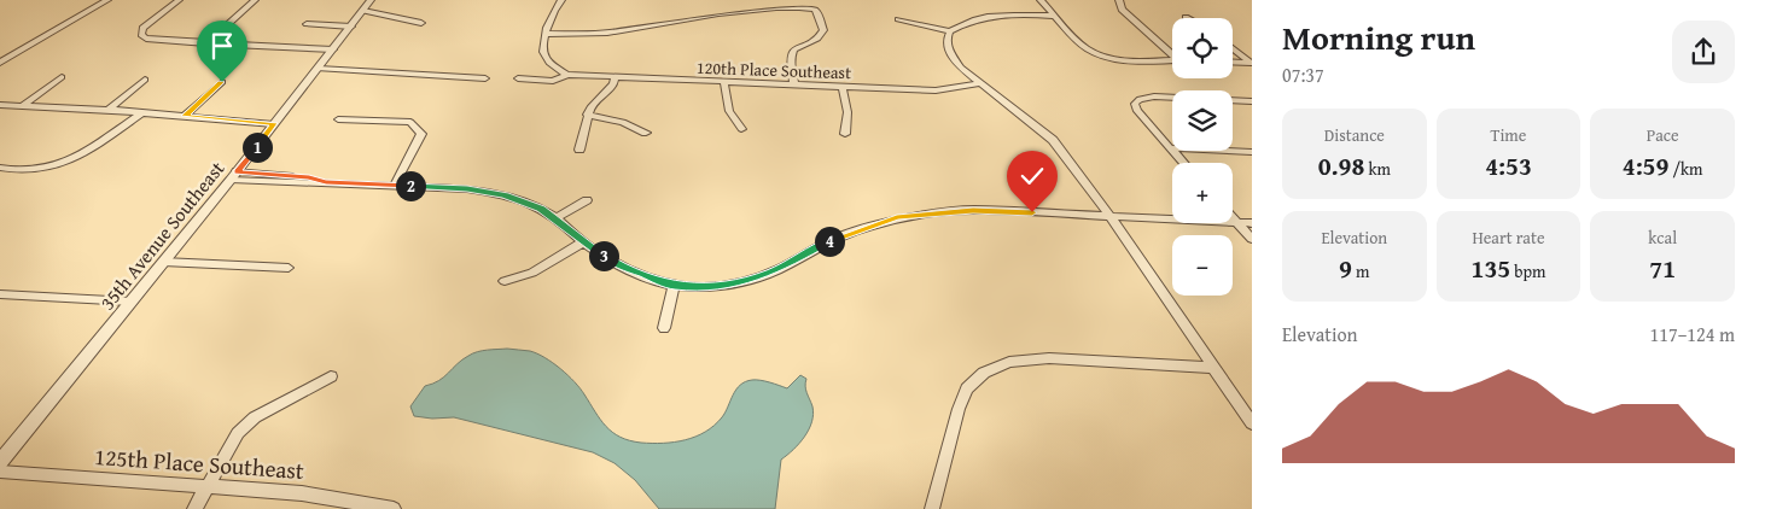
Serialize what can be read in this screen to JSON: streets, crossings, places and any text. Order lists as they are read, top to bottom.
{
  "streets": {
    "street": ["120th Place Southeast", "35th Avenue Southeast", "125th Place Southeast"]
  },
  "page": {
    "heading": ["Morning run", "07:37"],
    "map_buttons": ["+", "−"],
    "stats": [
      ["Distance", "0.98 km"],
      ["Time", "4:53"],
      ["Pace", "4:59 /km"],
      ["Elevation", "9 m"],
      ["Heart rate", "135 bpm"],
      ["kcal", "71"]
    ],
    "pins": [
      "1",
      "2",
      "4",
      "3"
    ],
    "chart": ["Elevation", "117–124 m"]
  }
}
